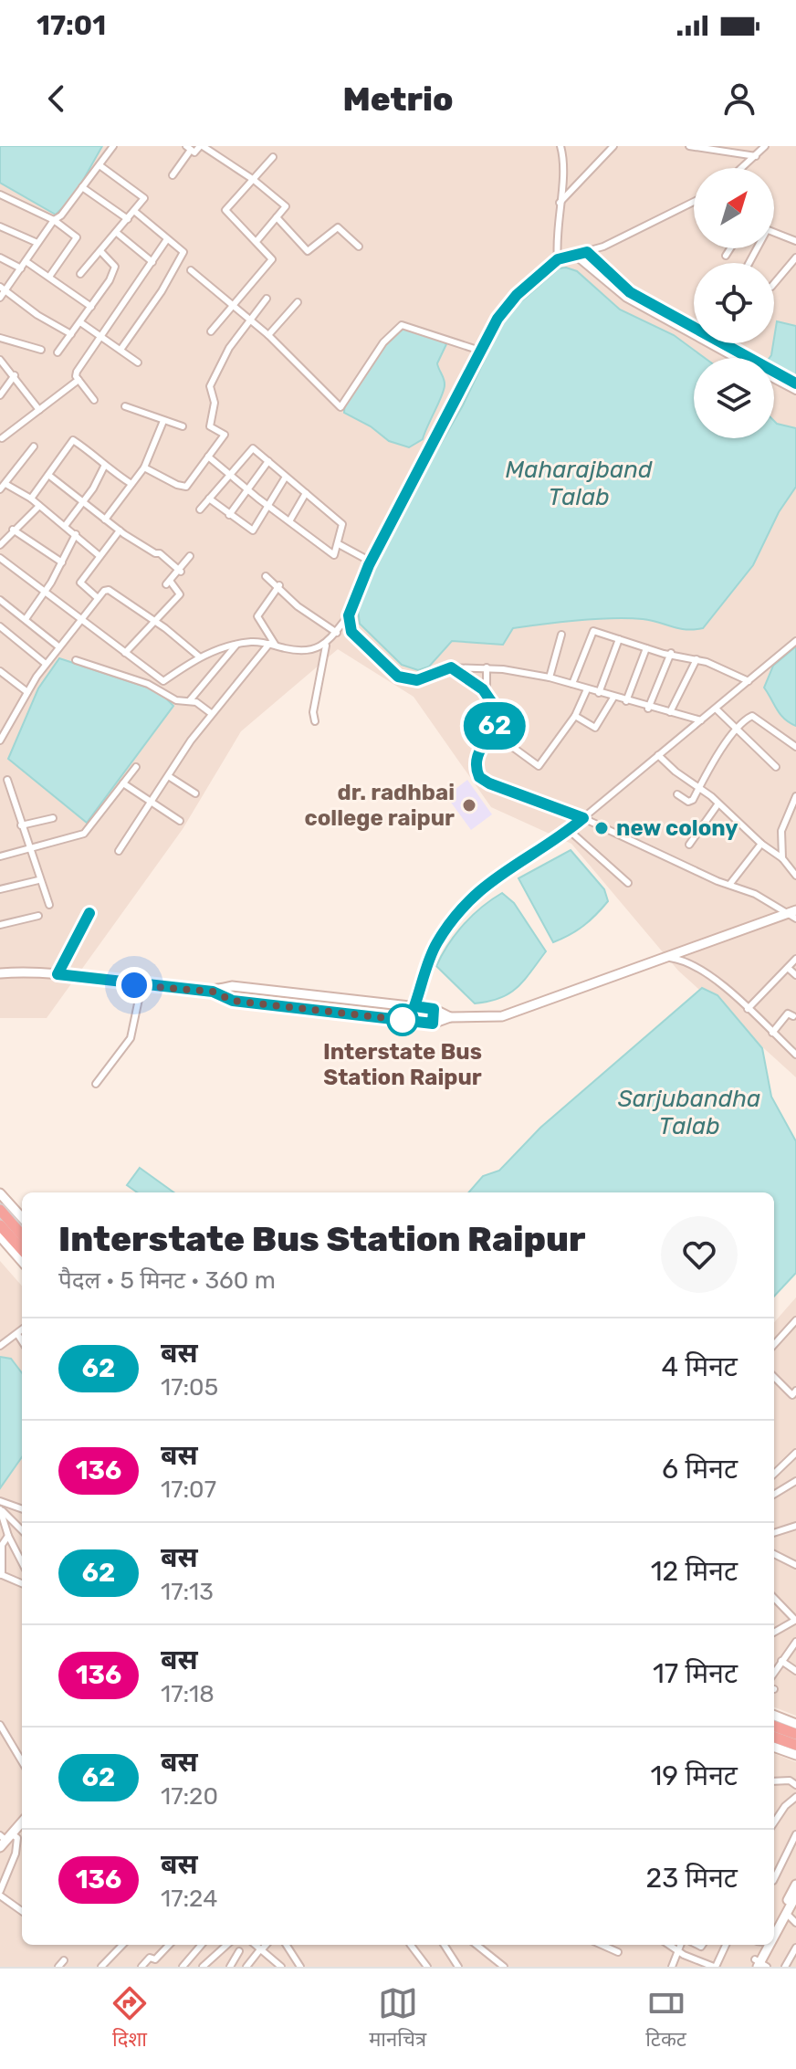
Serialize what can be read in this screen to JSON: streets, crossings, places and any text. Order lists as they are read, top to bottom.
{
  "water": ["Maharajband Talab", "Sarjubandha Talab"],
  "places": ["dr. radhbai college raipur", "new colony", "Interstate Bus Station Raipur"],
  "lines": ["bus line 62"],
  "north": "top right",
  "page": {
    "status": "17:01",
    "header": "Metrio",
    "on_map": "62",
    "heading": ["Interstate Bus Station Raipur", "पैदल · 5 मिनट · 360 m"],
    "list": [
      {
        "mark": "62",
        "name": "बस",
        "note": "17:05",
        "value": "4 मिनट"
      },
      {
        "mark": "136",
        "name": "बस",
        "note": "17:07",
        "value": "6 मिनट"
      },
      {
        "mark": "62",
        "name": "बस",
        "note": "17:13",
        "value": "12 मिनट"
      },
      {
        "mark": "136",
        "name": "बस",
        "note": "17:18",
        "value": "17 मिनट"
      },
      {
        "mark": "62",
        "name": "बस",
        "note": "17:20",
        "value": "19 मिनट"
      },
      {
        "mark": "136",
        "name": "बस",
        "note": "17:24",
        "value": "23 मिनट"
      }
    ],
    "tabs": ["दिशा", "मानचित्र", "टिकट"]
  }
}
